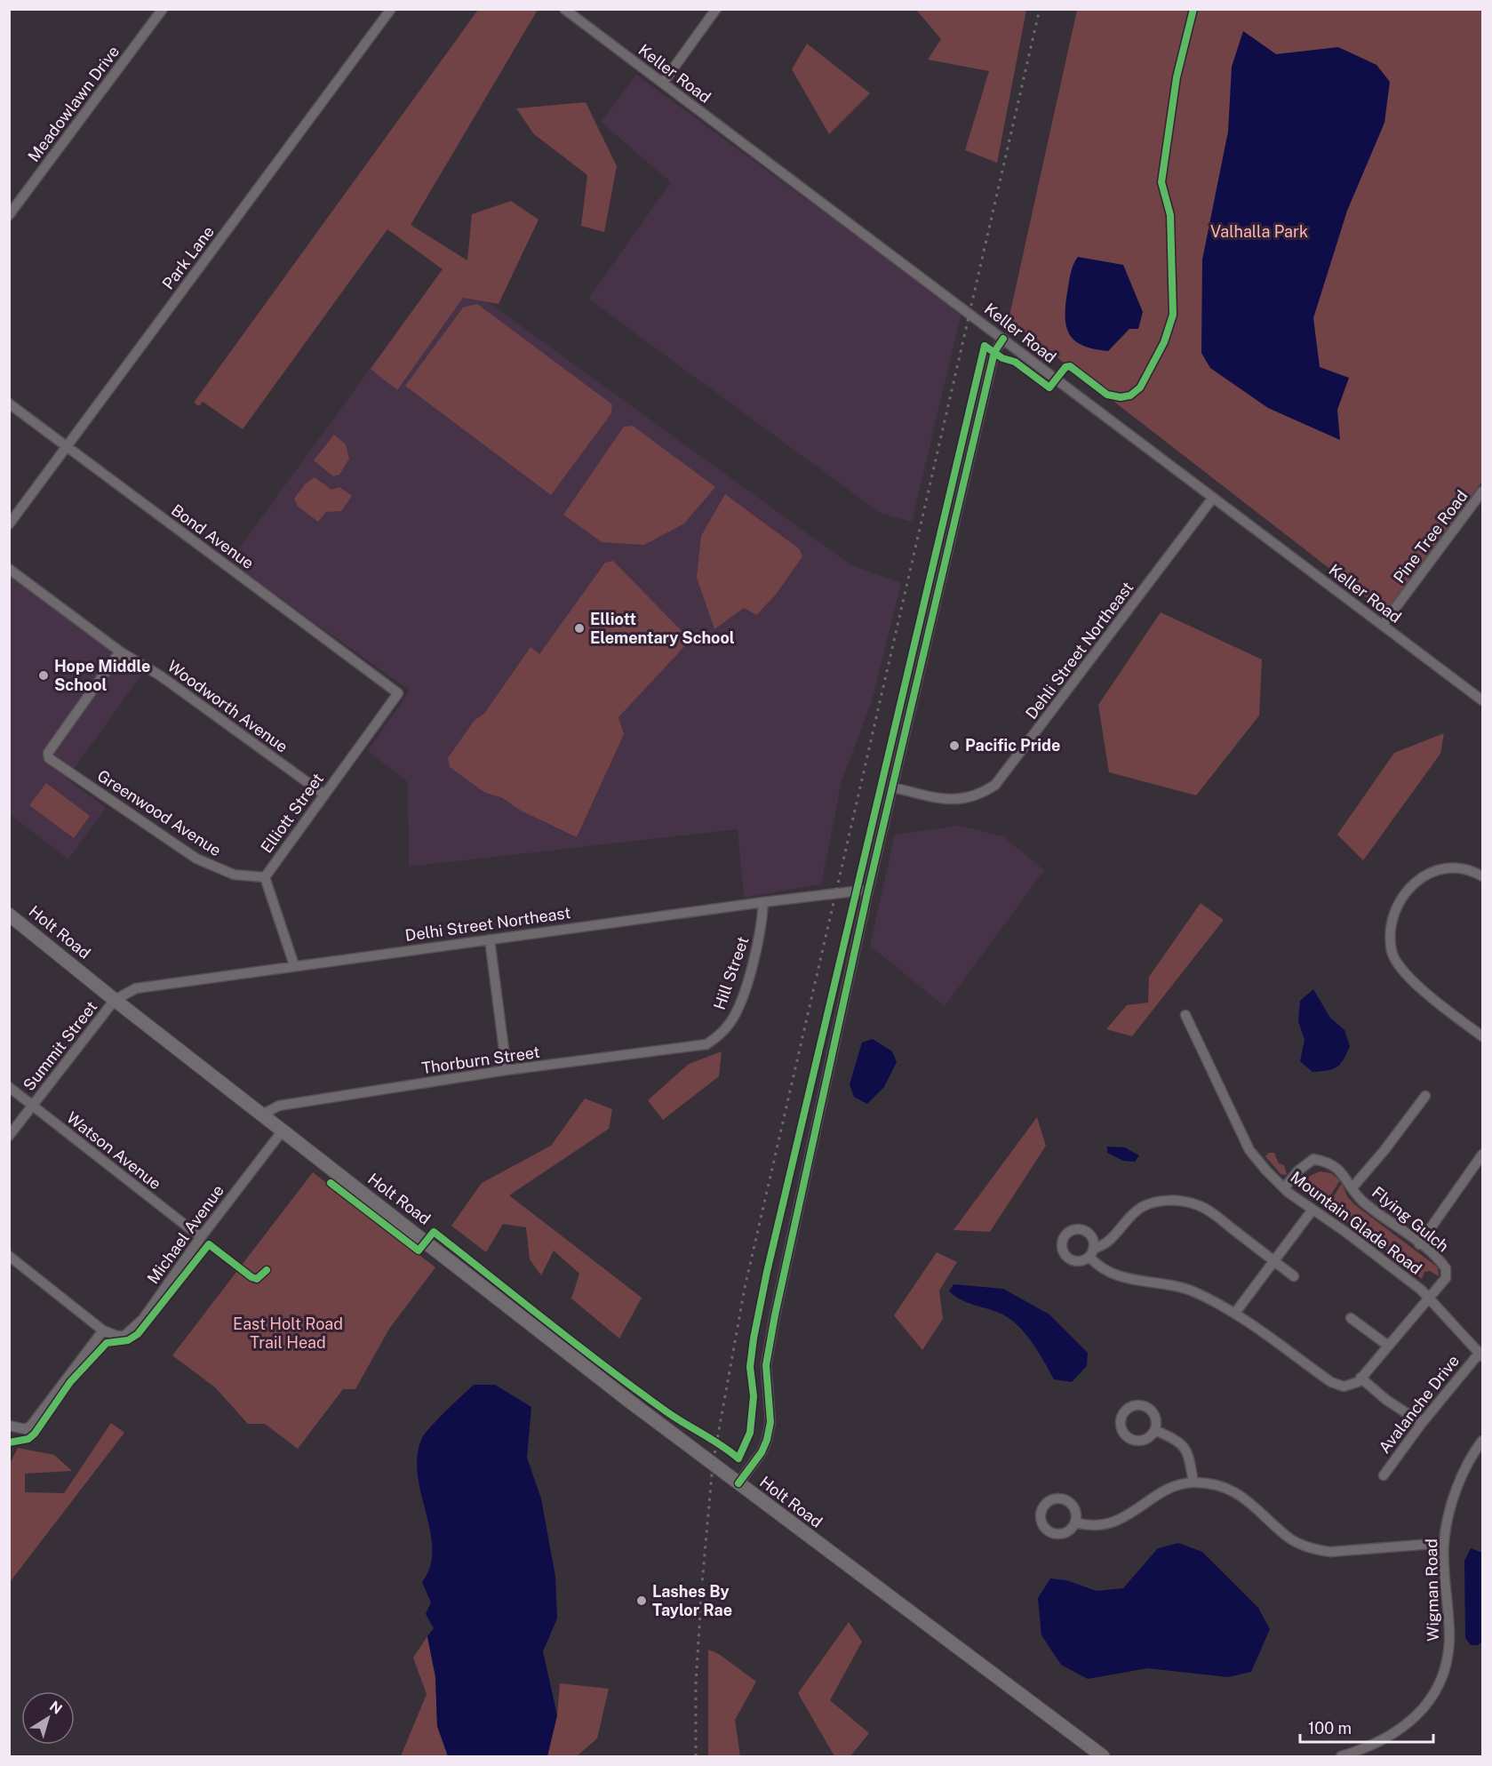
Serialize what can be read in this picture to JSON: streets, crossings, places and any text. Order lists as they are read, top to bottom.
{
  "streets": {
    "main road": ["Holt Road"],
    "street": [
      "Keller Road",
      "Meadowlawn Drive",
      "Park Lane",
      "Bond Avenue",
      "Pine Tree Road",
      "Dehli Street Northeast",
      "Woodworth Avenue",
      "Greenwood Avenue",
      "Elliott Street",
      "Delhi Street Northeast",
      "Hill Street",
      "Summit Street",
      "Thorburn Street",
      "Watson Avenue",
      "Flying Gulch",
      "Mountain Glade Road",
      "Michael Avenue",
      "Avalanche Drive",
      "Wigman Road"
    ]
  },
  "crossings": [
    ["Keller Road", "Pine Tree Road"],
    ["Keller Road", "Dehli Street Northeast"],
    ["Park Lane", "Bond Avenue"],
    ["Bond Avenue", "Elliott Street"],
    ["Woodworth Avenue", "Greenwood Avenue"],
    ["Woodworth Avenue", "Elliott Street"],
    ["Greenwood Avenue", "Elliott Street"],
    ["Elliott Street", "Delhi Street Northeast"],
    ["Delhi Street Northeast", "Holt Road"],
    ["Delhi Street Northeast", "Hill Street"],
    ["Delhi Street Northeast", "Summit Street"],
    ["Holt Road", "Summit Street"],
    ["Holt Road", "Thorburn Street"],
    ["Holt Road", "Michael Avenue"],
    ["Hill Street", "Thorburn Street"],
    ["Summit Street", "Watson Avenue"],
    ["Watson Avenue", "Michael Avenue"],
    ["Flying Gulch", "Mountain Glade Road"],
    ["Mountain Glade Road", "Avalanche Drive"]
  ],
  "parks": ["Valhalla Park", "East Holt Road Trail Head"],
  "places": [
    "Elliott Elementary School",
    "Hope Middle School",
    "Pacific Pride",
    "Lashes By Taylor Rae"
  ],
  "scale_bar": "100 m",
  "north": "top right"
}
